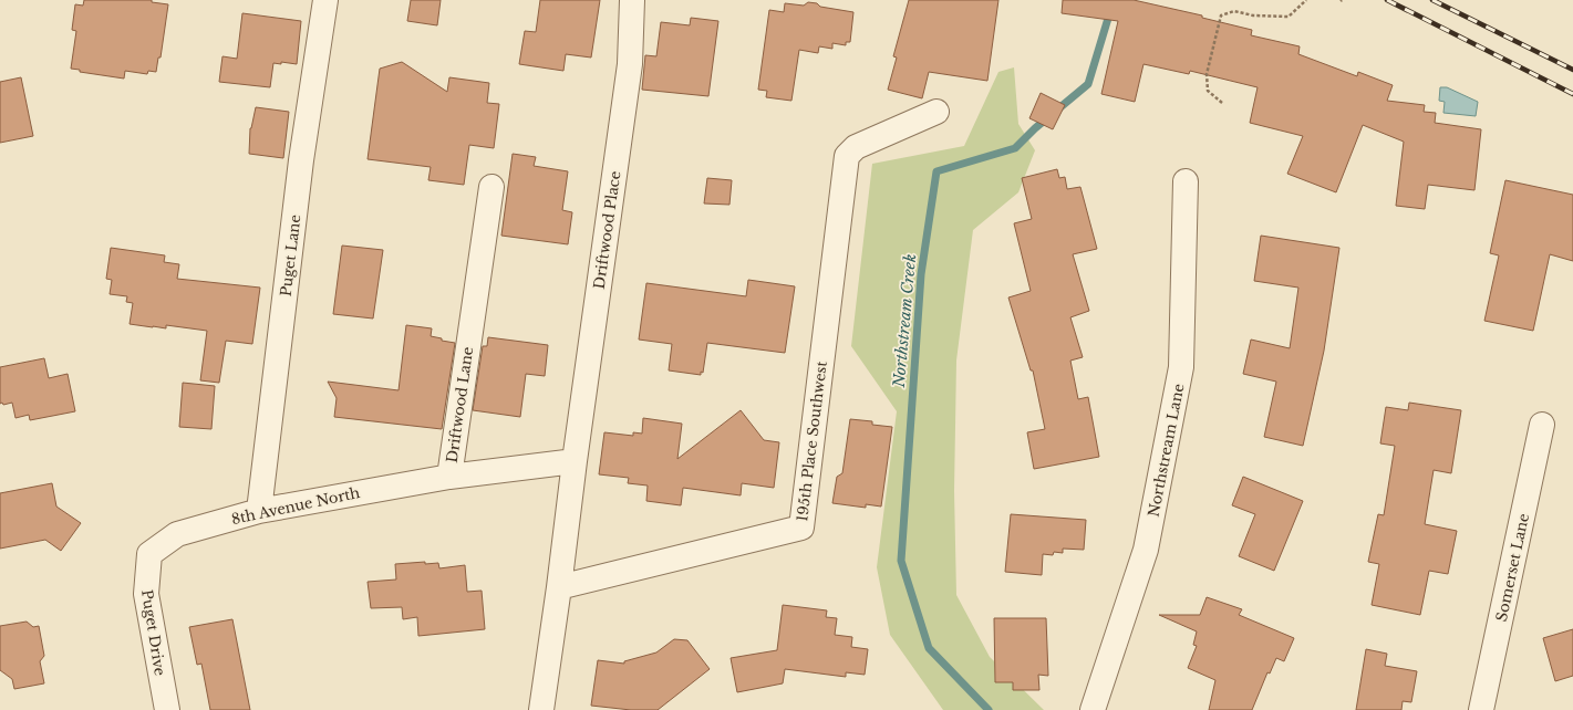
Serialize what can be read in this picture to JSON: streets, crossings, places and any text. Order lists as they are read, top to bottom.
{
  "streets": {
    "street": [
      "Driftwood Place",
      "Puget Lane",
      "Driftwood Lane",
      "195th Place Southwest",
      "Northstream Lane",
      "8th Avenue North",
      "Somerset Lane",
      "Puget Drive"
    ]
  },
  "crossings": [
    ["Driftwood Place", "Driftwood Lane"],
    ["Puget Lane", "8th Avenue North"],
    ["Driftwood Lane", "8th Avenue North"],
    ["8th Avenue North", "Puget Drive"]
  ],
  "water": ["Northstream Creek"]
}
